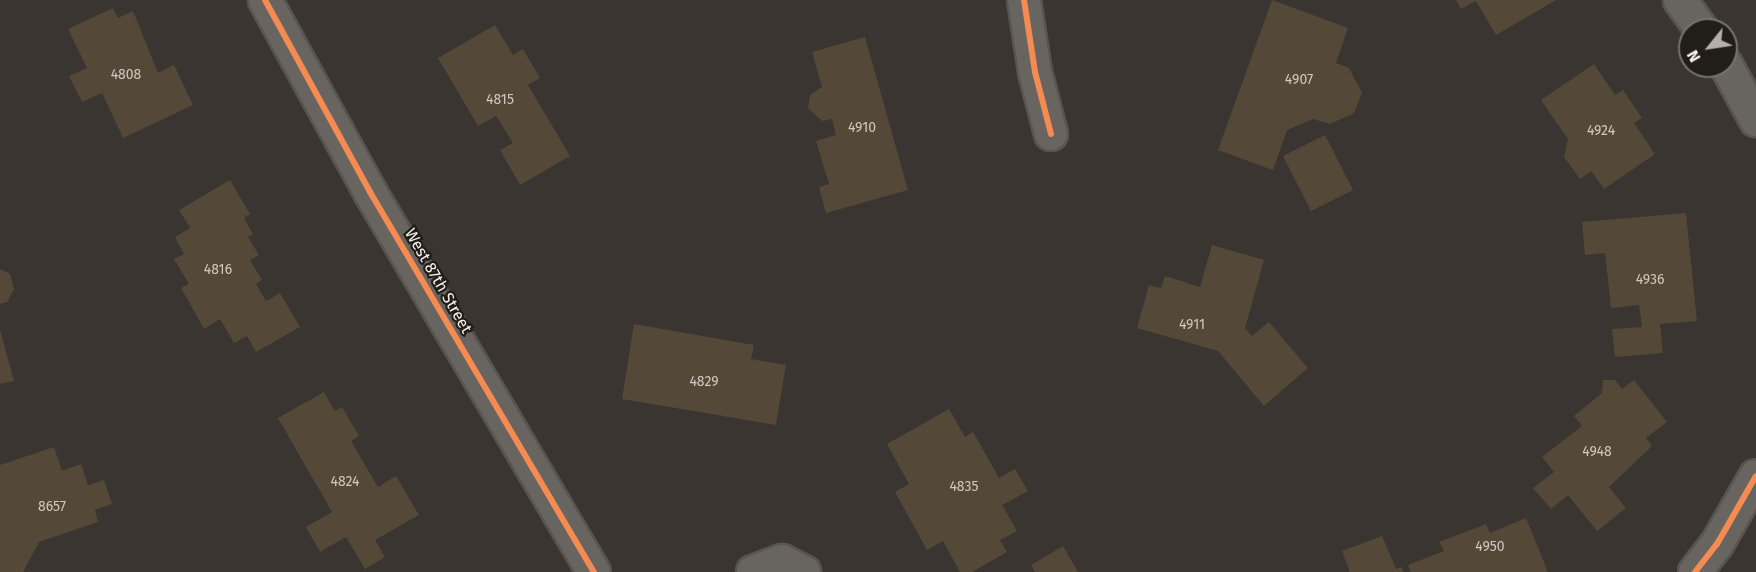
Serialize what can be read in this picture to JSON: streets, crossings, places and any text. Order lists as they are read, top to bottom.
{
  "streets": {
    "street": ["West 87th Street"]
  },
  "house_numbers": [
    "4808",
    "4907",
    "4815",
    "4910",
    "4924",
    "4816",
    "4936",
    "4911",
    "4829",
    "4948",
    "4824",
    "4835",
    "8657",
    "4950"
  ],
  "north": "bottom left"
}
